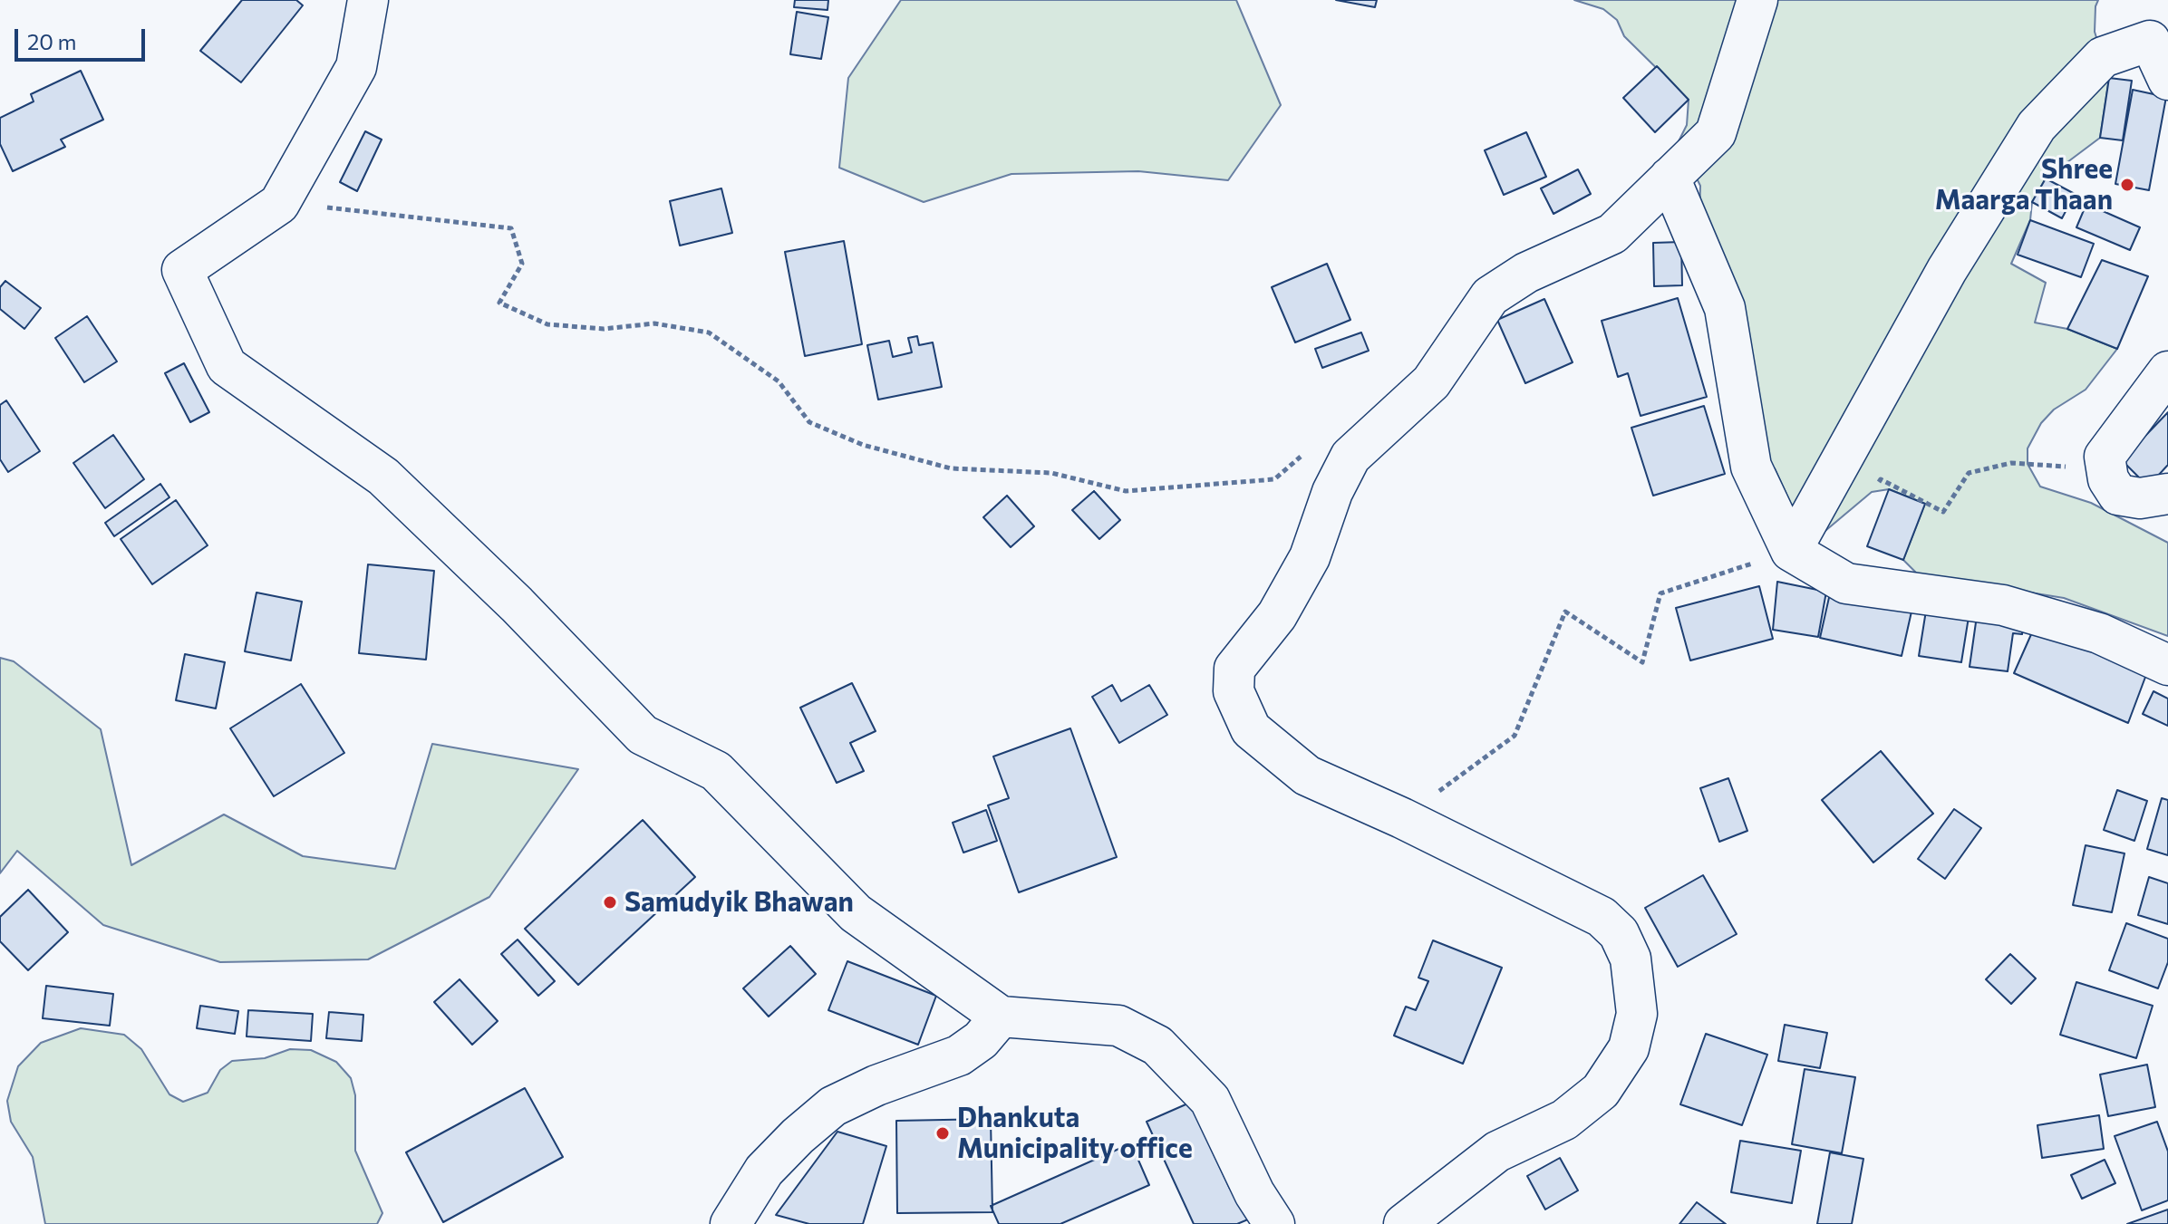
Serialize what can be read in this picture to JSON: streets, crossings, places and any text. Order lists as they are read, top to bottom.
{
  "places": ["Shree Maarga Thaan", "Samudyik Bhawan", "Dhankuta Municipality office"],
  "scale_bar": "20 m"
}
